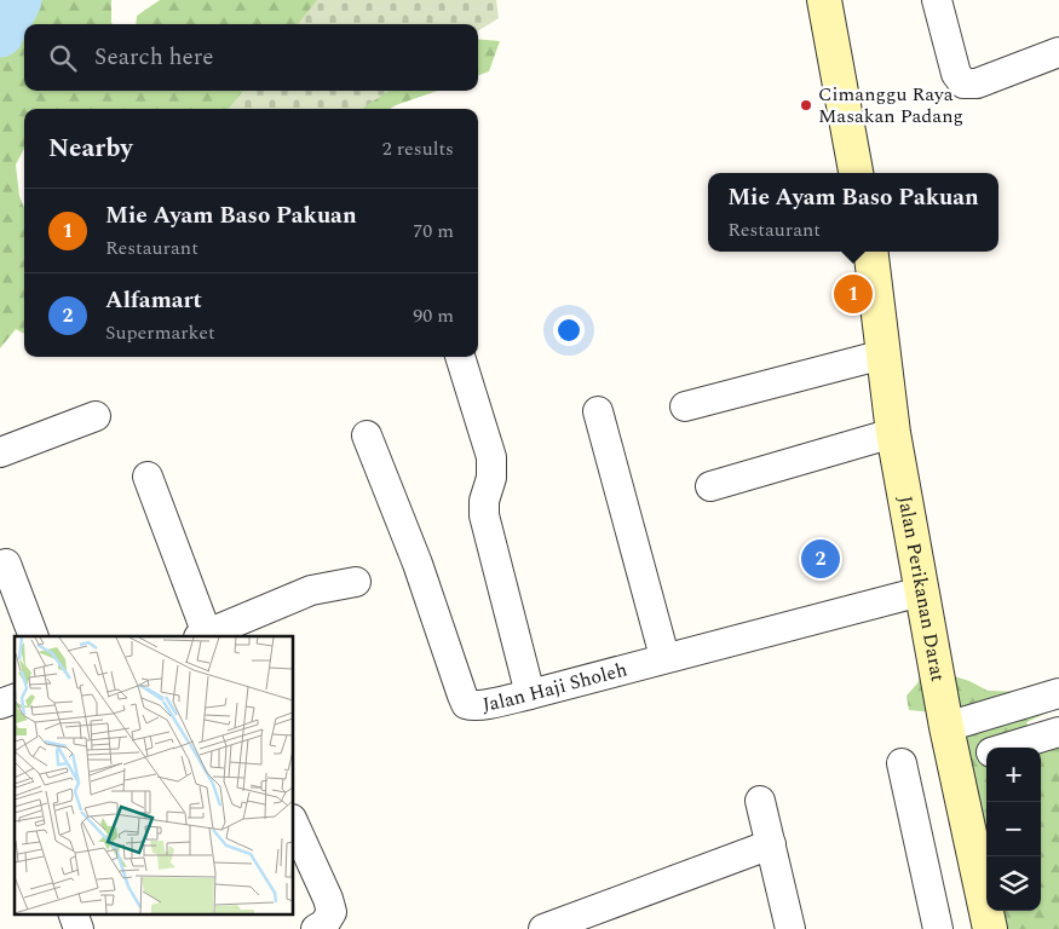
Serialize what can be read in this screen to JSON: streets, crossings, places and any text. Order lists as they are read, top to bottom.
{
  "streets": {
    "street": ["Jalan Perikanan Darat", "Jalan Haji Sholeh"]
  },
  "crossings": [
    ["Jalan Perikanan Darat", "Jalan Haji Sholeh"]
  ],
  "places": ["Cimanggu Raya Masakan Padang"],
  "page": {
    "search": "Search here",
    "heading": ["Nearby", "2 results"],
    "popup": ["Mie Ayam Baso Pakuan", "Restaurant"],
    "list": [
      {
        "mark": "1",
        "name": "Mie Ayam Baso Pakuan",
        "note": "Restaurant",
        "value": "70 m"
      },
      {
        "mark": "2",
        "name": "Alfamart",
        "note": "Supermarket",
        "value": "90 m"
      }
    ],
    "pins": ["1", "2"],
    "map_buttons": ["+", "−"]
  }
}
